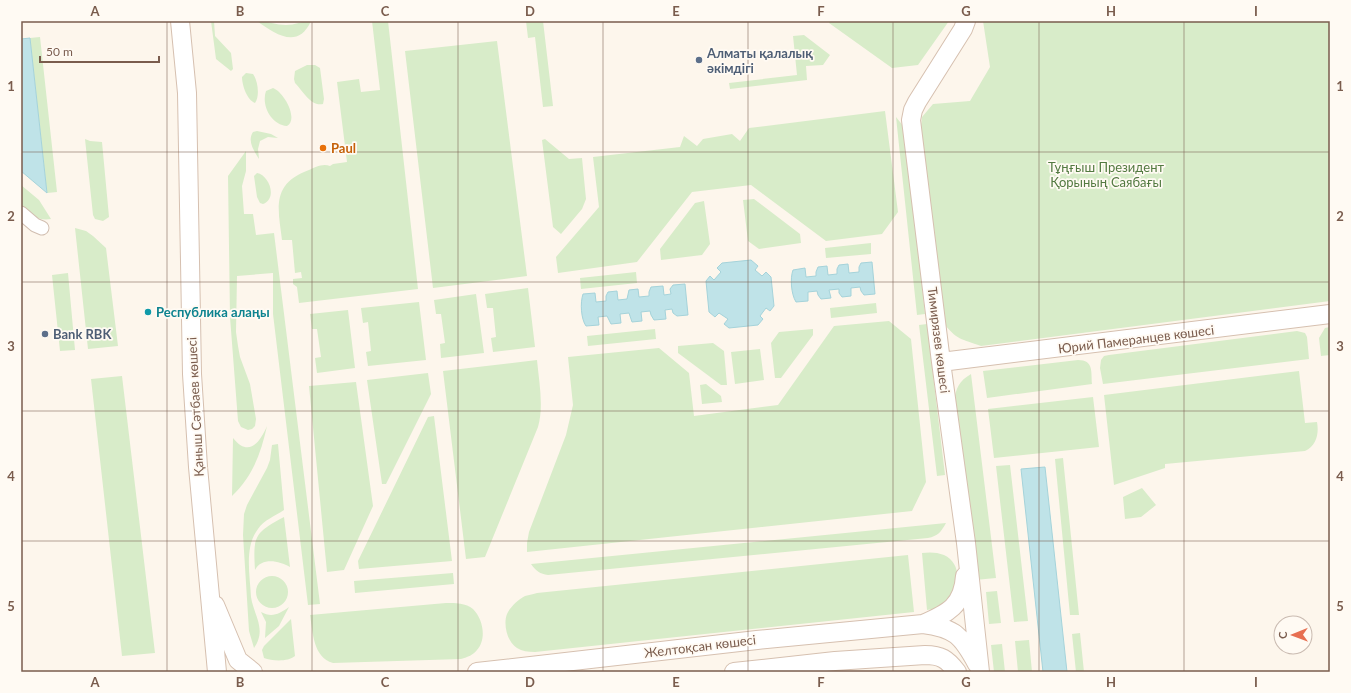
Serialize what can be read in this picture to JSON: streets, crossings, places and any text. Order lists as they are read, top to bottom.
{
  "streets": {
    "street": [
      "Юрий Памеранцев көшесі",
      "Тимирязев көшесі",
      "Қаныш Сәтбаев көшесі",
      "Желтоқсан көшесі"
    ]
  },
  "crossings": [
    ["Юрий Памеранцев көшесі", "Тимирязев көшесі"]
  ],
  "parks": ["Тұңғыш Президент Қорының Саябағы"],
  "places": [
    "Алматы қалалық әкімдігі",
    "Paul",
    "Республика алаңы",
    "Bank RBK"
  ],
  "scale_bar": "50 m",
  "north": "left",
  "grid": {
    "columns": [
      "A",
      "B",
      "C",
      "D",
      "E",
      "F",
      "G",
      "H",
      "I"
    ],
    "rows": [
      "1",
      "2",
      "3",
      "4",
      "5"
    ]
  }
}
